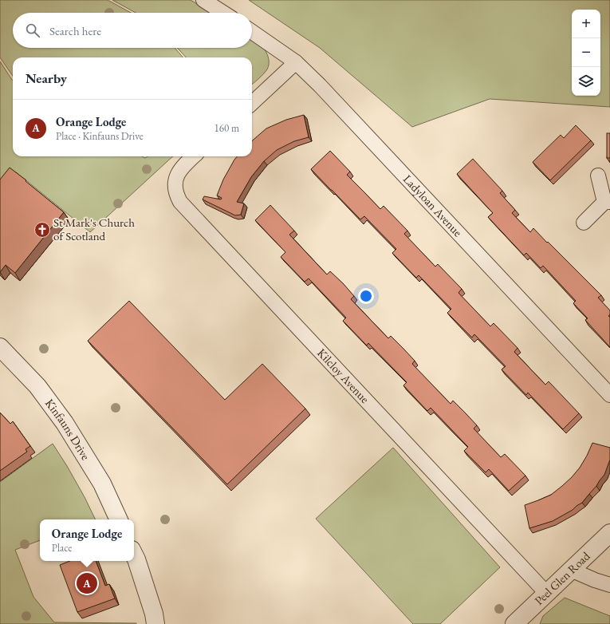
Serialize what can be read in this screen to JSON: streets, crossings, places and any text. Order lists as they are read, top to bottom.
{
  "streets": {
    "street": [
      "Ladyloan Avenue",
      "Kilcloy Avenue",
      "Kinfauns Drive",
      "Peel Glen Road"
    ]
  },
  "crossings": [
    ["Kilcloy Avenue", "Peel Glen Road"]
  ],
  "places": {
    "church": ["St Mark's Church of Scotland"]
  },
  "page": {
    "map_buttons": ["+", "−"],
    "search": "Search here",
    "heading": "Nearby",
    "list": [
      {
        "mark": "A",
        "name": "Orange Lodge",
        "note": "Place · Kinfauns Drive",
        "value": "160 m"
      }
    ],
    "popup": ["Orange Lodge", "Place"],
    "pins": "A"
  }
}
